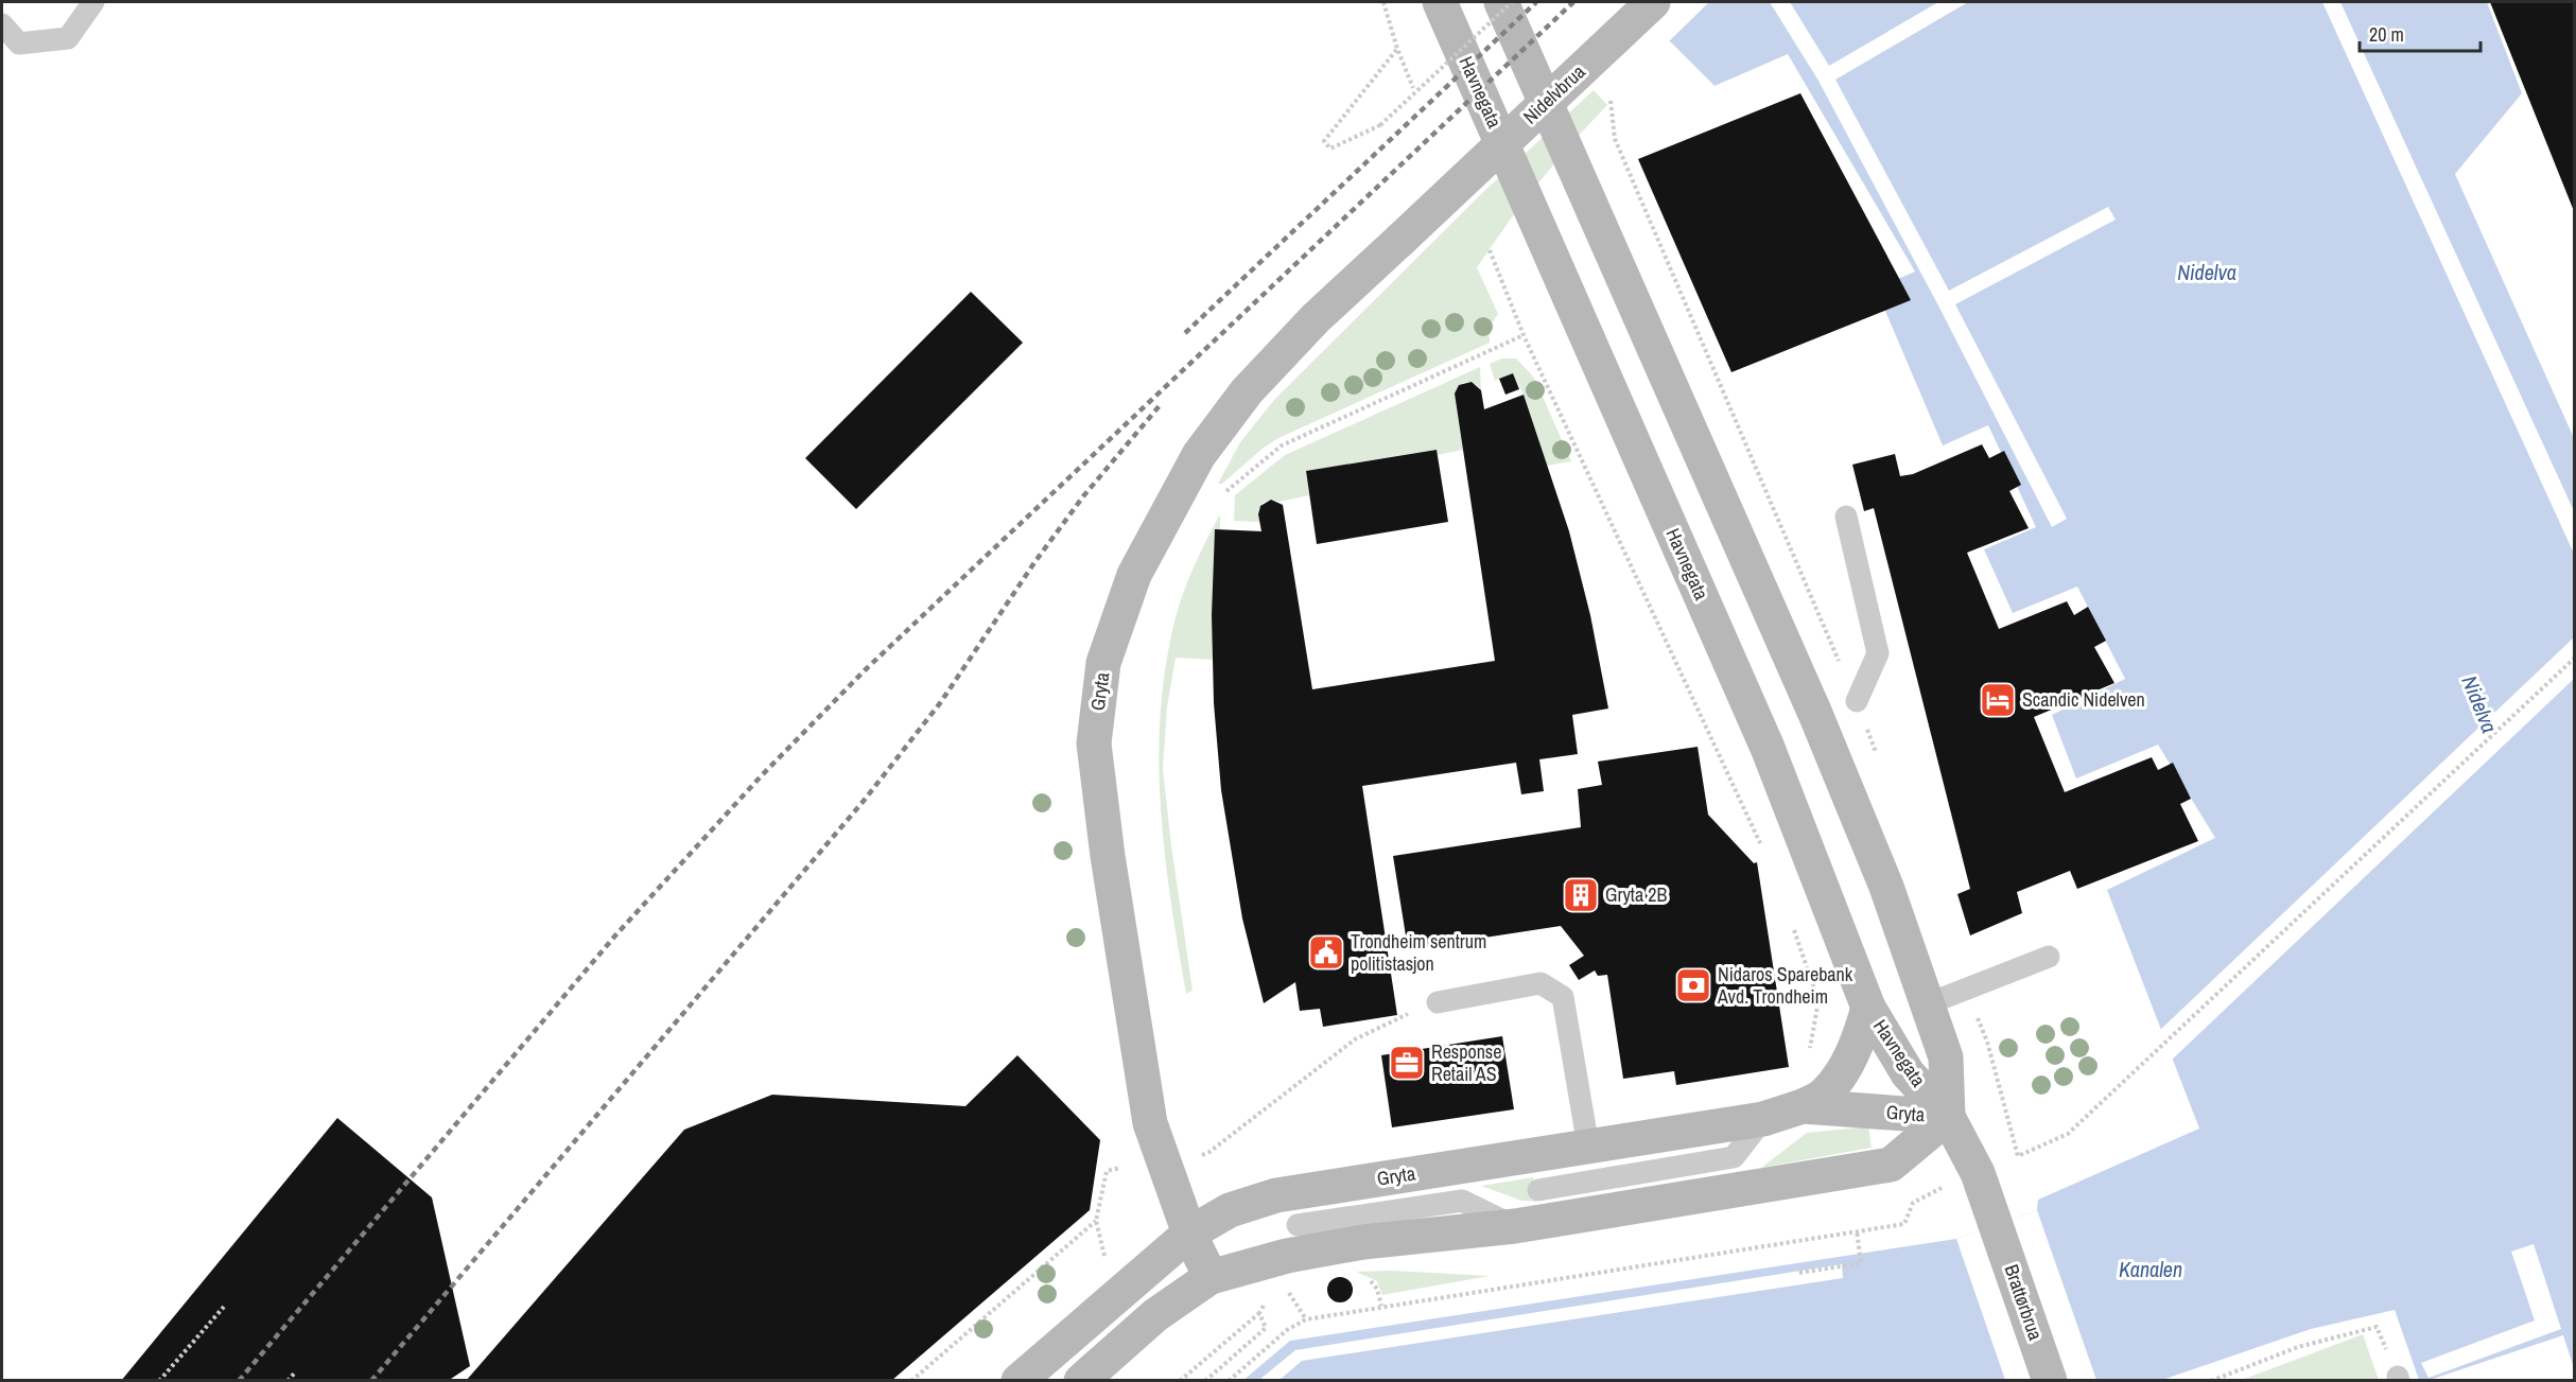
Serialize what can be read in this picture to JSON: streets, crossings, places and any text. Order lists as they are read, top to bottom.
{
  "streets": {
    "main road": [
      "Havnegata",
      "Nidelvbrua",
      "Gryta",
      "Brattørbrua"
    ]
  },
  "crossings": [
    ["Havnegata", "Gryta"],
    ["Havnegata", "Brattørbrua"],
    ["Nidelvbrua", "Gryta"]
  ],
  "water": ["Nidelva", "Kanalen"],
  "places": {
    "hotel": ["Scandic Nidelven"],
    "building": ["Gryta 2B"],
    "public building": ["Trondheim sentrum politistasjon"],
    "bank": ["Nidaros Sparebank Avd. Trondheim"],
    "office": ["Response Retail AS"]
  },
  "scale_bar": "20 m"
}
